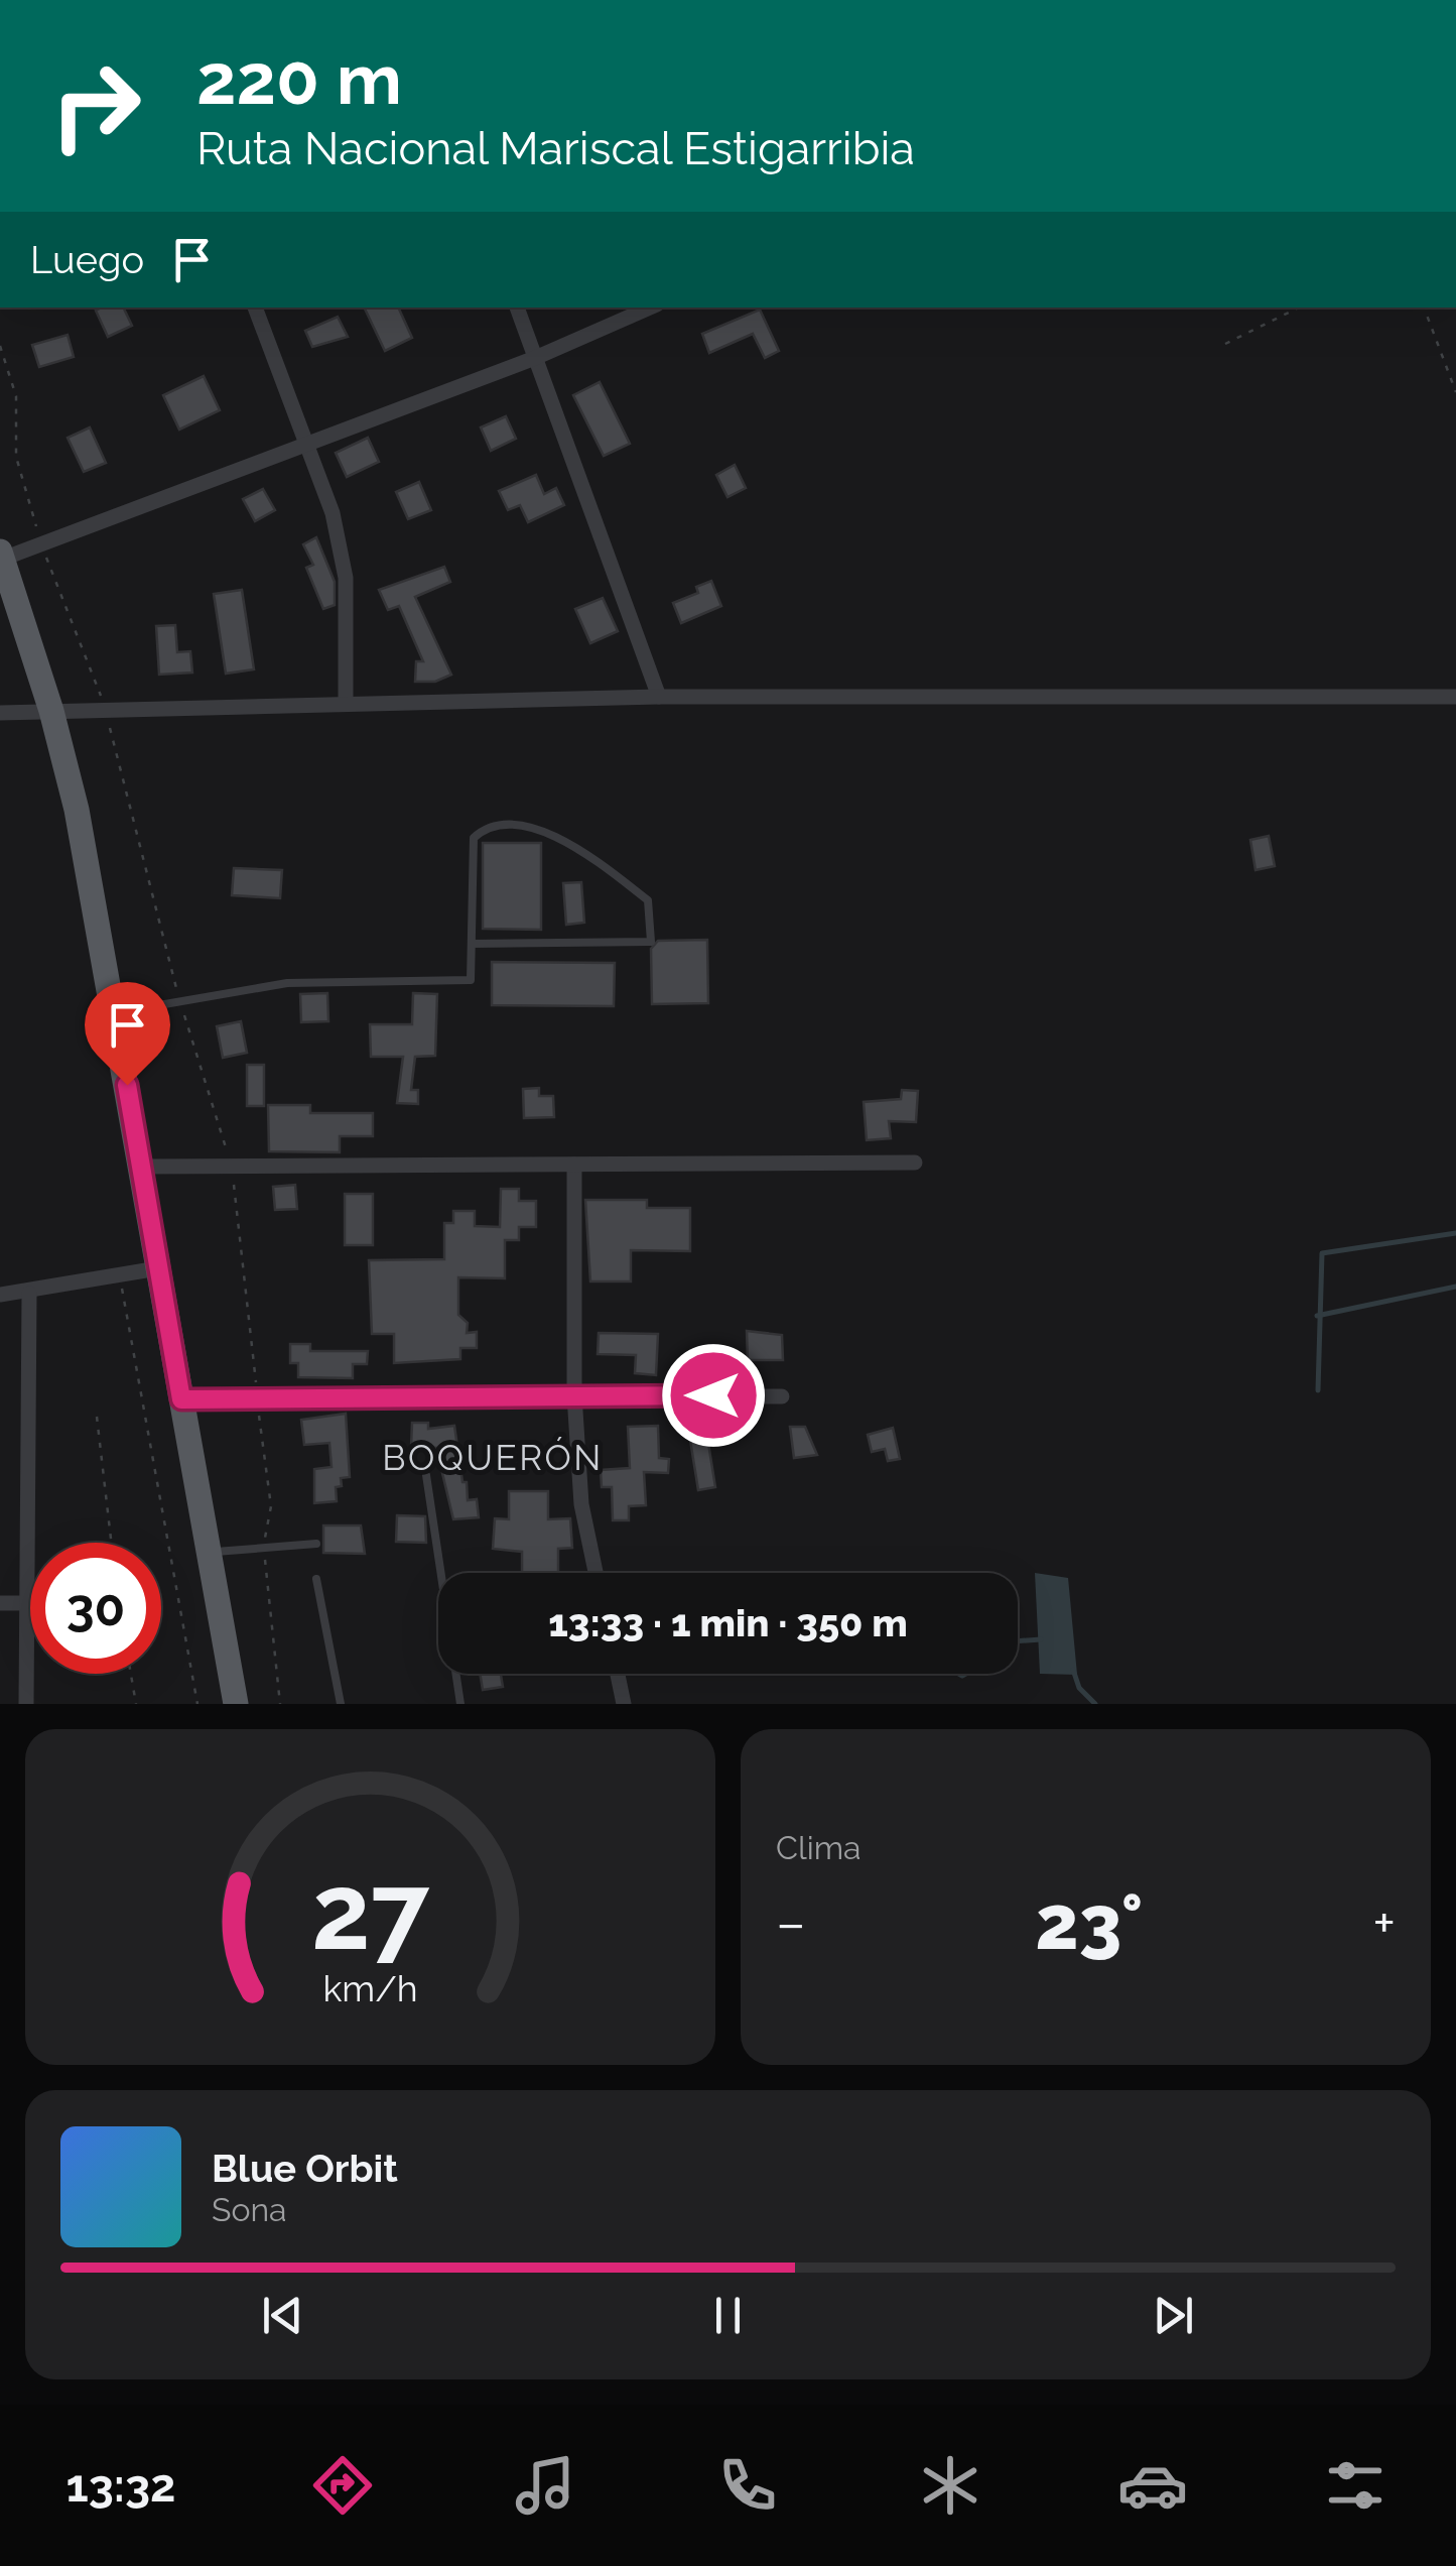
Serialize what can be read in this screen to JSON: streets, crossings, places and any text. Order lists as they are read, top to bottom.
{
  "districts": ["BOQUERÓN"],
  "page": {
    "turn": ["220 m", "Ruta Nacional Mariscal Estigarribia"],
    "then": "Luego",
    "limit": "30",
    "trip": "13:33 · 1 min · 350 m",
    "tile": "Clima",
    "heat": ["−", "23°", "+"],
    "song": ["Blue Orbit", "Sona"],
    "tabs": "13:32",
    "gauge": ["27", "km/h"]
  }
}
